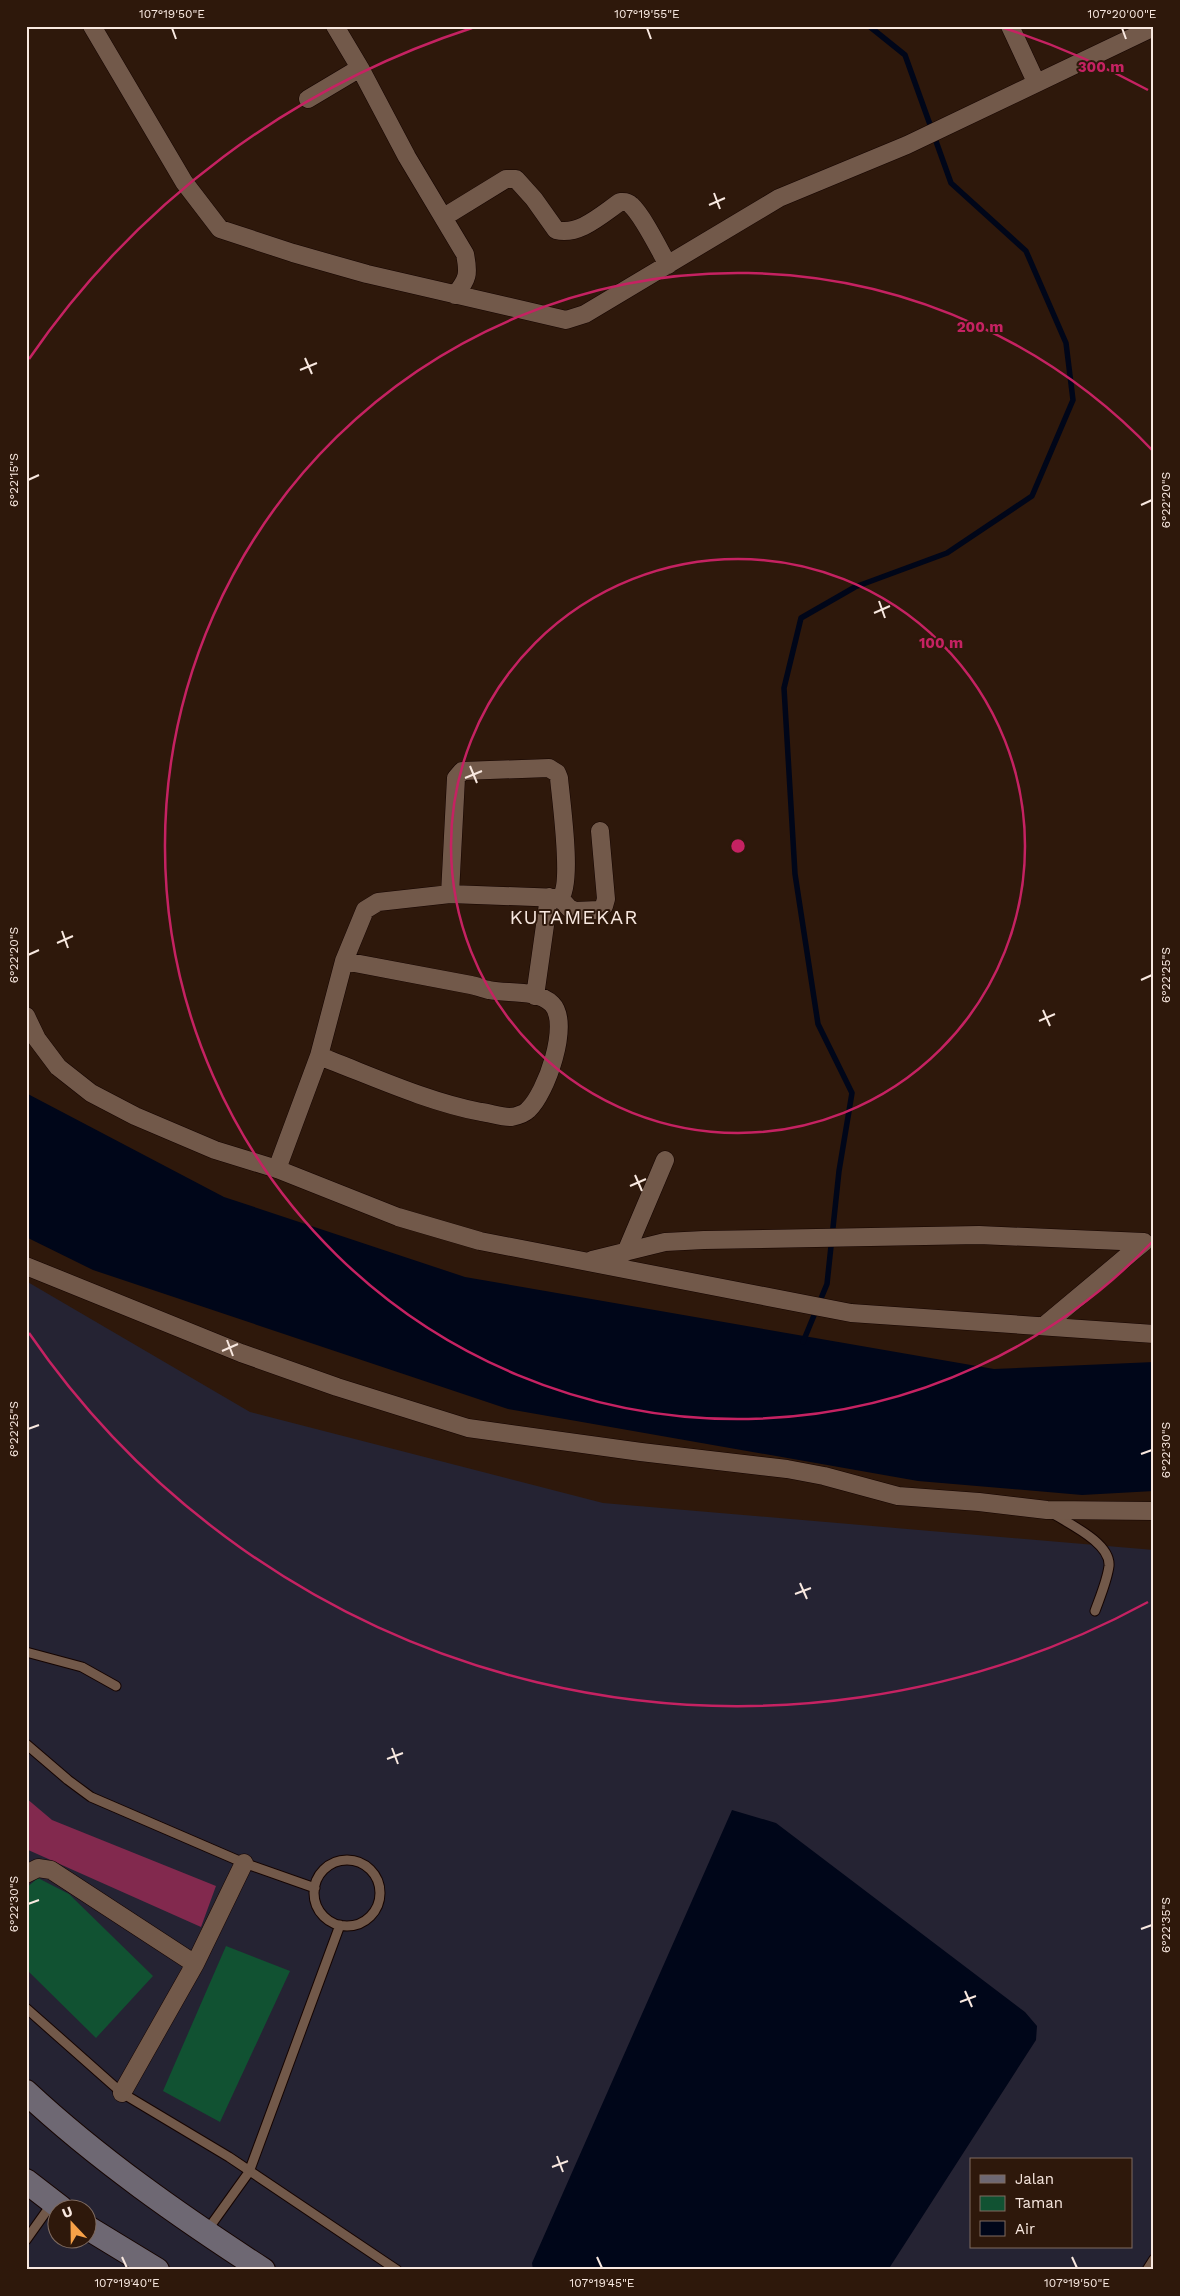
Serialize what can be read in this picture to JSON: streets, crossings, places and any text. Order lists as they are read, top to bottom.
{
  "districts": ["KUTAMEKAR"],
  "legend": ["Jalan", "Taman", "Air"],
  "north": "top",
  "coordinates": [
    "107°19'50\"E",
    "107°19'55\"E",
    "107°20'00\"E",
    "6°22'15\"S",
    "6°22'20\"S",
    "6°22'25\"S",
    "6°22'30\"S",
    "6°22'35\"S",
    "107°19'40\"E",
    "107°19'45\"E"
  ],
  "rings": ["300 m", "200 m", "100 m"]
}
